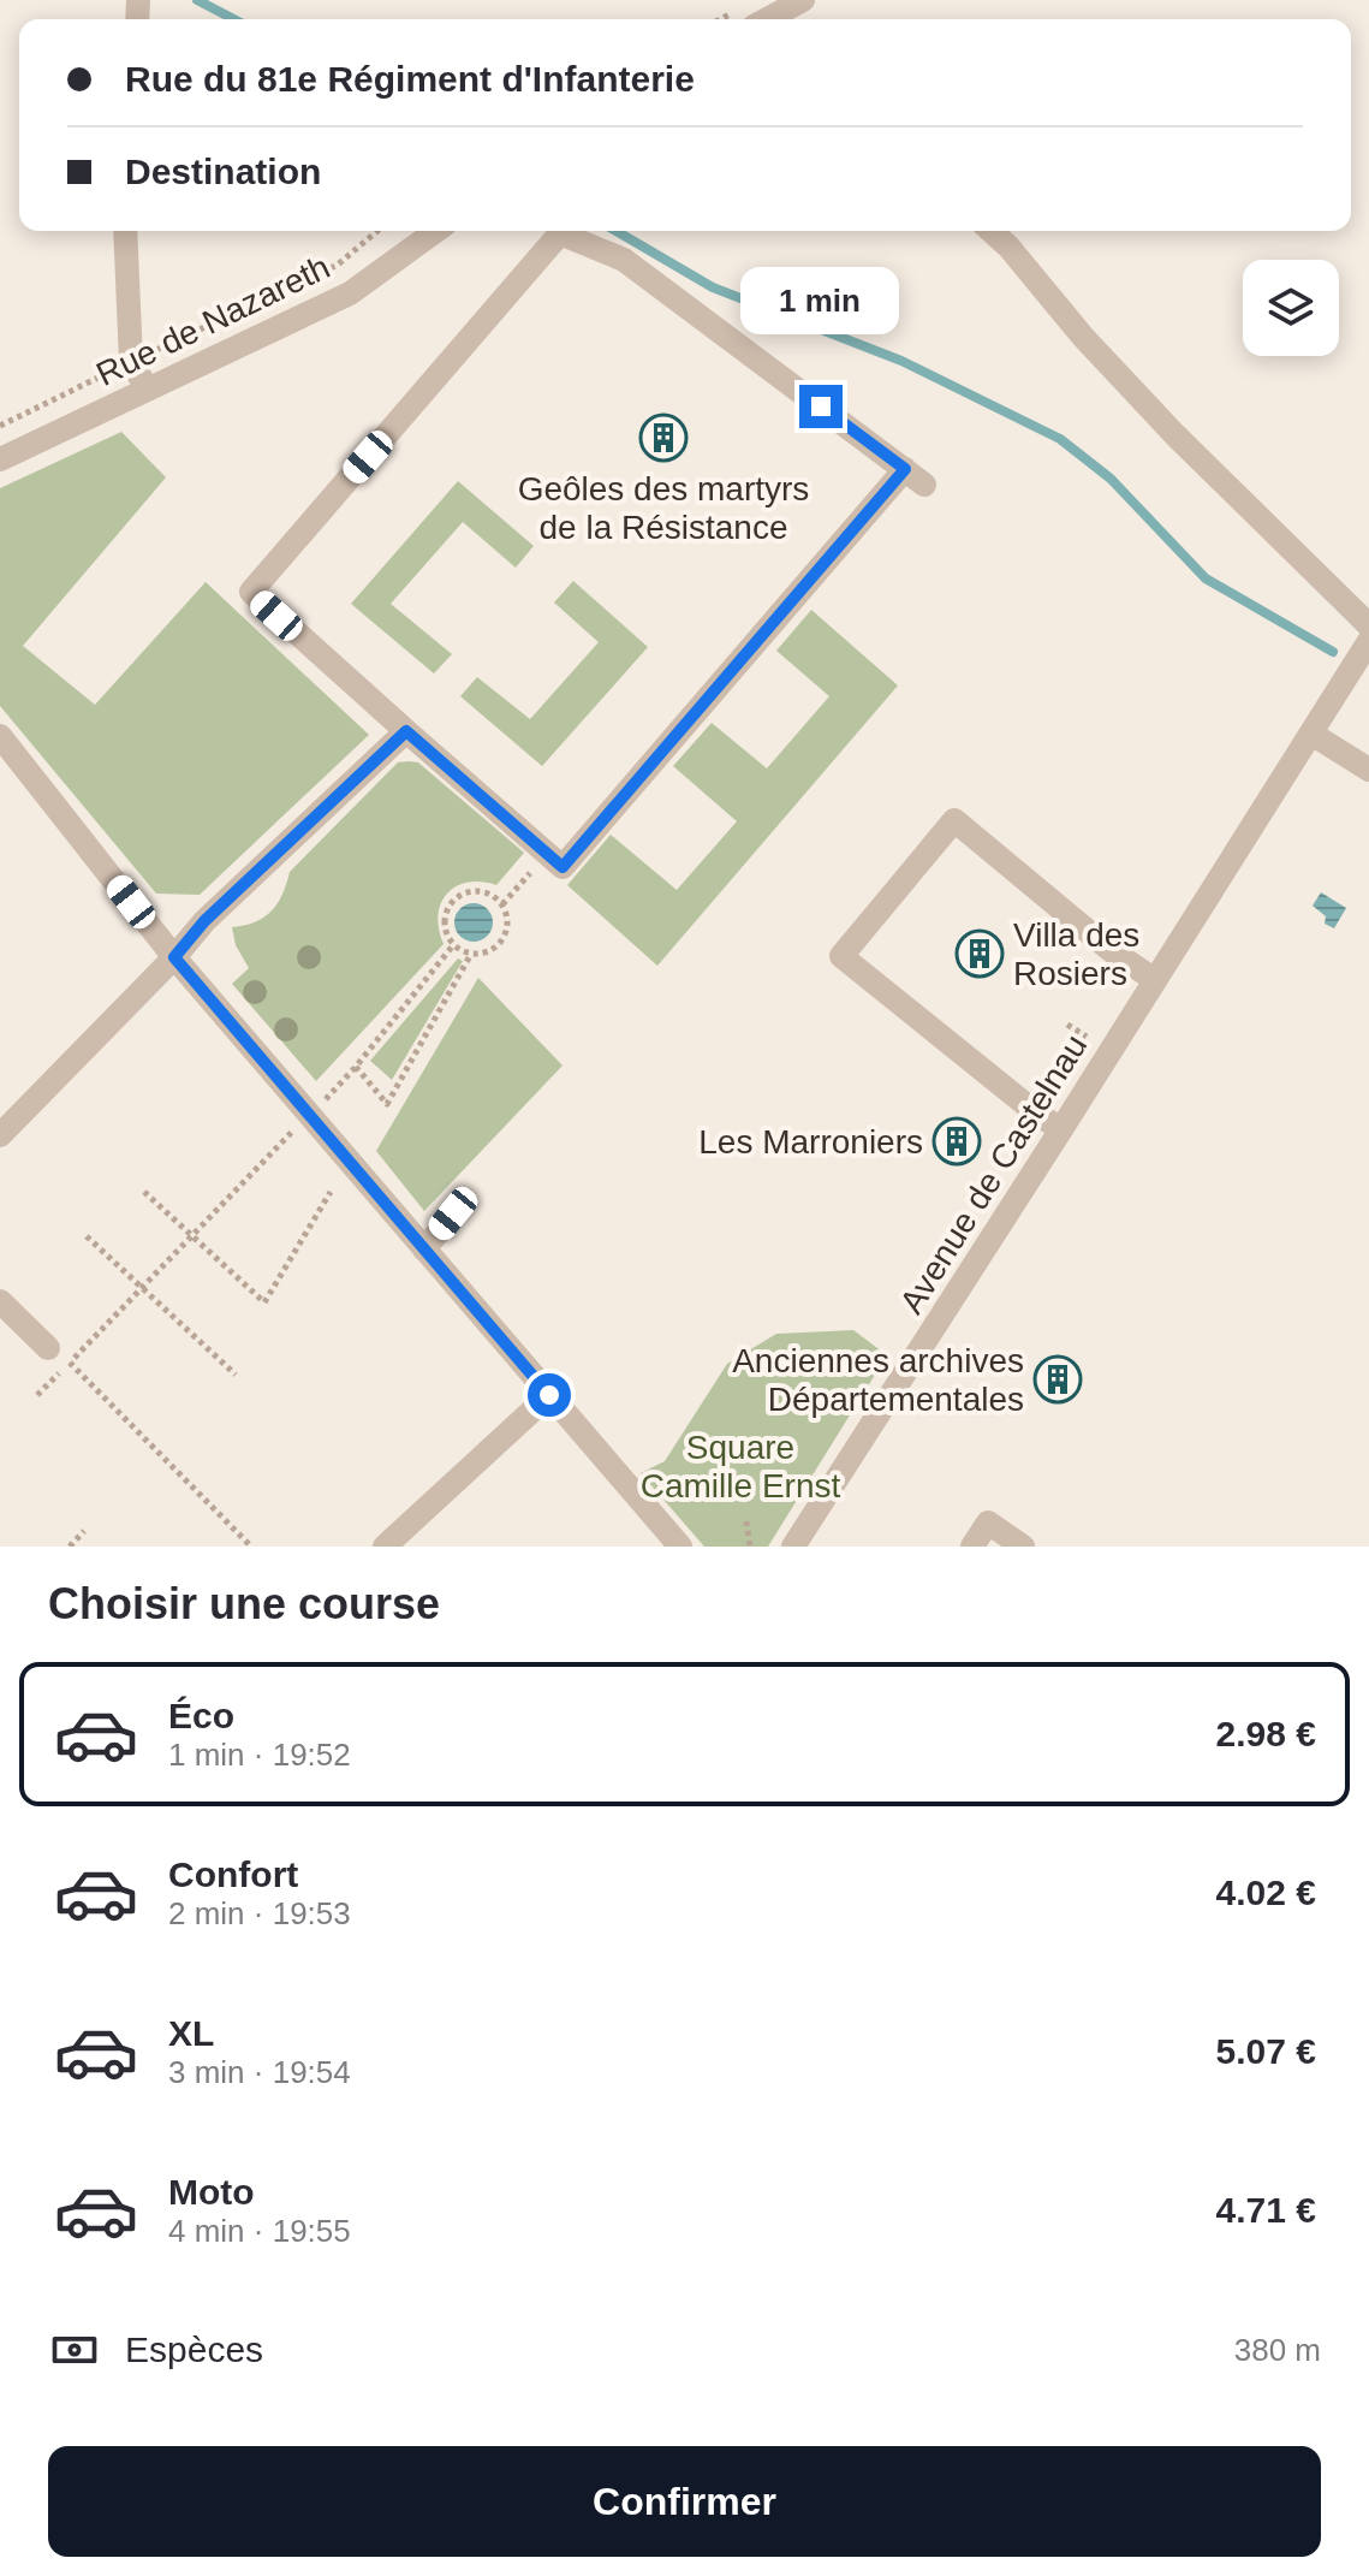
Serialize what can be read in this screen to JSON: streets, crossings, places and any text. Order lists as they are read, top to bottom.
{
  "streets": {
    "street": ["Rue de Nazareth", "Avenue de Castelnau"]
  },
  "parks": ["Square Camille Ernst"],
  "places": {
    "building": [
      "Geôles des martyrs de la Résistance",
      "Villa des Rosiers",
      "Les Marroniers",
      "Anciennes archives Départementales"
    ]
  },
  "page": {
    "banner": ["Rue du 81e Régiment d'Infanterie", "Destination"],
    "bubble": "1 min",
    "heading": "Choisir une course",
    "list": [
      {
        "name": "Éco",
        "note": "1 min · 19:52",
        "value": "2.98 €"
      },
      {
        "name": "Confort",
        "note": "2 min · 19:53",
        "value": "4.02 €"
      },
      {
        "name": "XL",
        "note": "3 min · 19:54",
        "value": "5.07 €"
      },
      {
        "name": "Moto",
        "note": "4 min · 19:55",
        "value": "4.71 €"
      }
    ],
    "pay": ["Espèces", "380 m"],
    "buttons": "Confirmer"
  }
}
